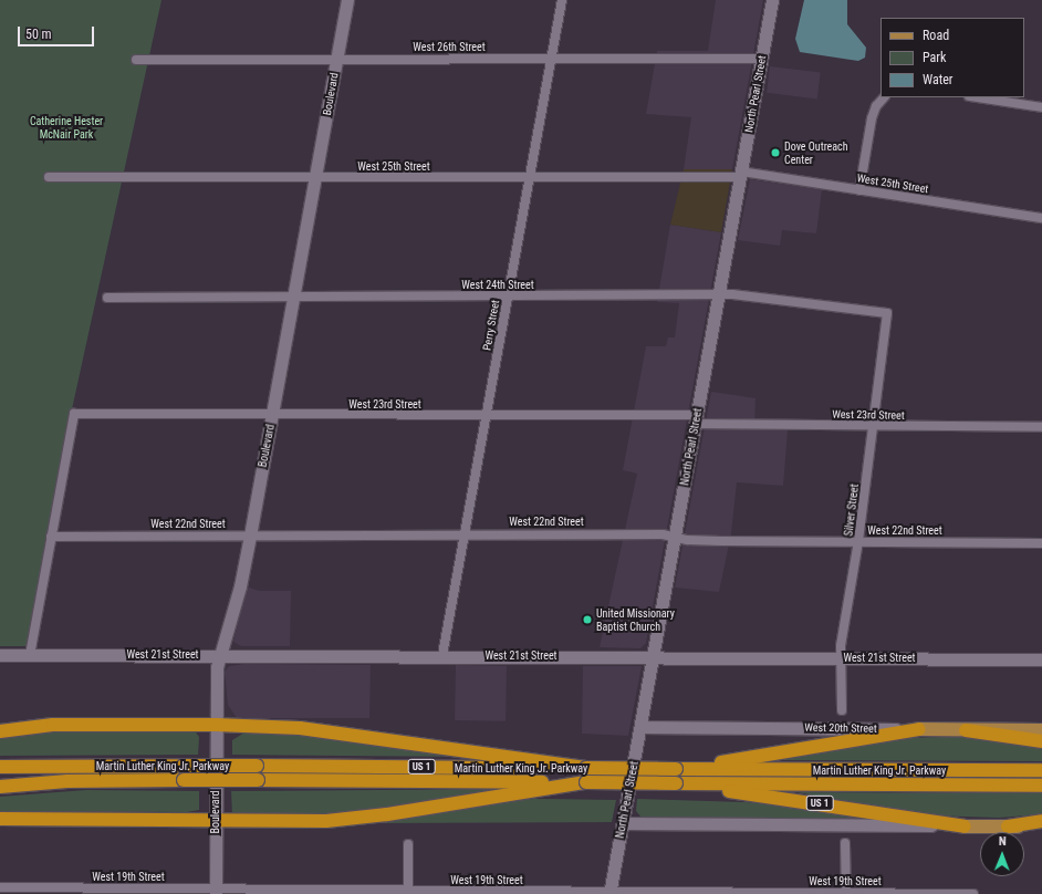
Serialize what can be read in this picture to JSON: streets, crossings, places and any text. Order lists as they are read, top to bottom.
{
  "streets": {
    "highway": ["Martin Luther King Jr. Parkway", "US 1"],
    "main road": ["West 20th Street"],
    "street": [
      "West 26th Street",
      "Boulevard",
      "North Pearl Street",
      "West 25th Street",
      "West 24th Street",
      "Perry Street",
      "West 23rd Street",
      "Silver Street",
      "West 22nd Street",
      "West 21st Street",
      "West 19th Street"
    ]
  },
  "crossings": [
    ["West 26th Street", "Boulevard"],
    ["West 26th Street", "North Pearl Street"],
    ["West 26th Street", "Perry Street"],
    ["Boulevard", "West 25th Street"],
    ["Boulevard", "West 24th Street"],
    ["Boulevard", "West 23rd Street"],
    ["Boulevard", "West 22nd Street"],
    ["Boulevard", "West 21st Street"],
    ["Boulevard", "West 19th Street"],
    ["North Pearl Street", "West 25th Street"],
    ["North Pearl Street", "West 24th Street"],
    ["North Pearl Street", "West 23rd Street"],
    ["North Pearl Street", "West 22nd Street"],
    ["North Pearl Street", "West 21st Street"],
    ["North Pearl Street", "West 20th Street"],
    ["North Pearl Street", "West 19th Street"],
    ["West 25th Street", "Perry Street"],
    ["West 24th Street", "Perry Street"],
    ["West 24th Street", "Silver Street"],
    ["Perry Street", "West 23rd Street"],
    ["Perry Street", "West 22nd Street"],
    ["Perry Street", "West 21st Street"],
    ["West 23rd Street", "Silver Street"],
    ["West 23rd Street", "West 22nd Street"],
    ["Silver Street", "West 22nd Street"],
    ["Silver Street", "West 21st Street"],
    ["Martin Luther King Jr. Parkway", "US 1"]
  ],
  "parks": ["Catherine Hester McNair Park"],
  "places": ["Dove Outreach Center", "United Missionary Baptist Church"],
  "legend": ["Road", "Park", "Water"],
  "scale_bar": "50 m",
  "north": "top"
}
